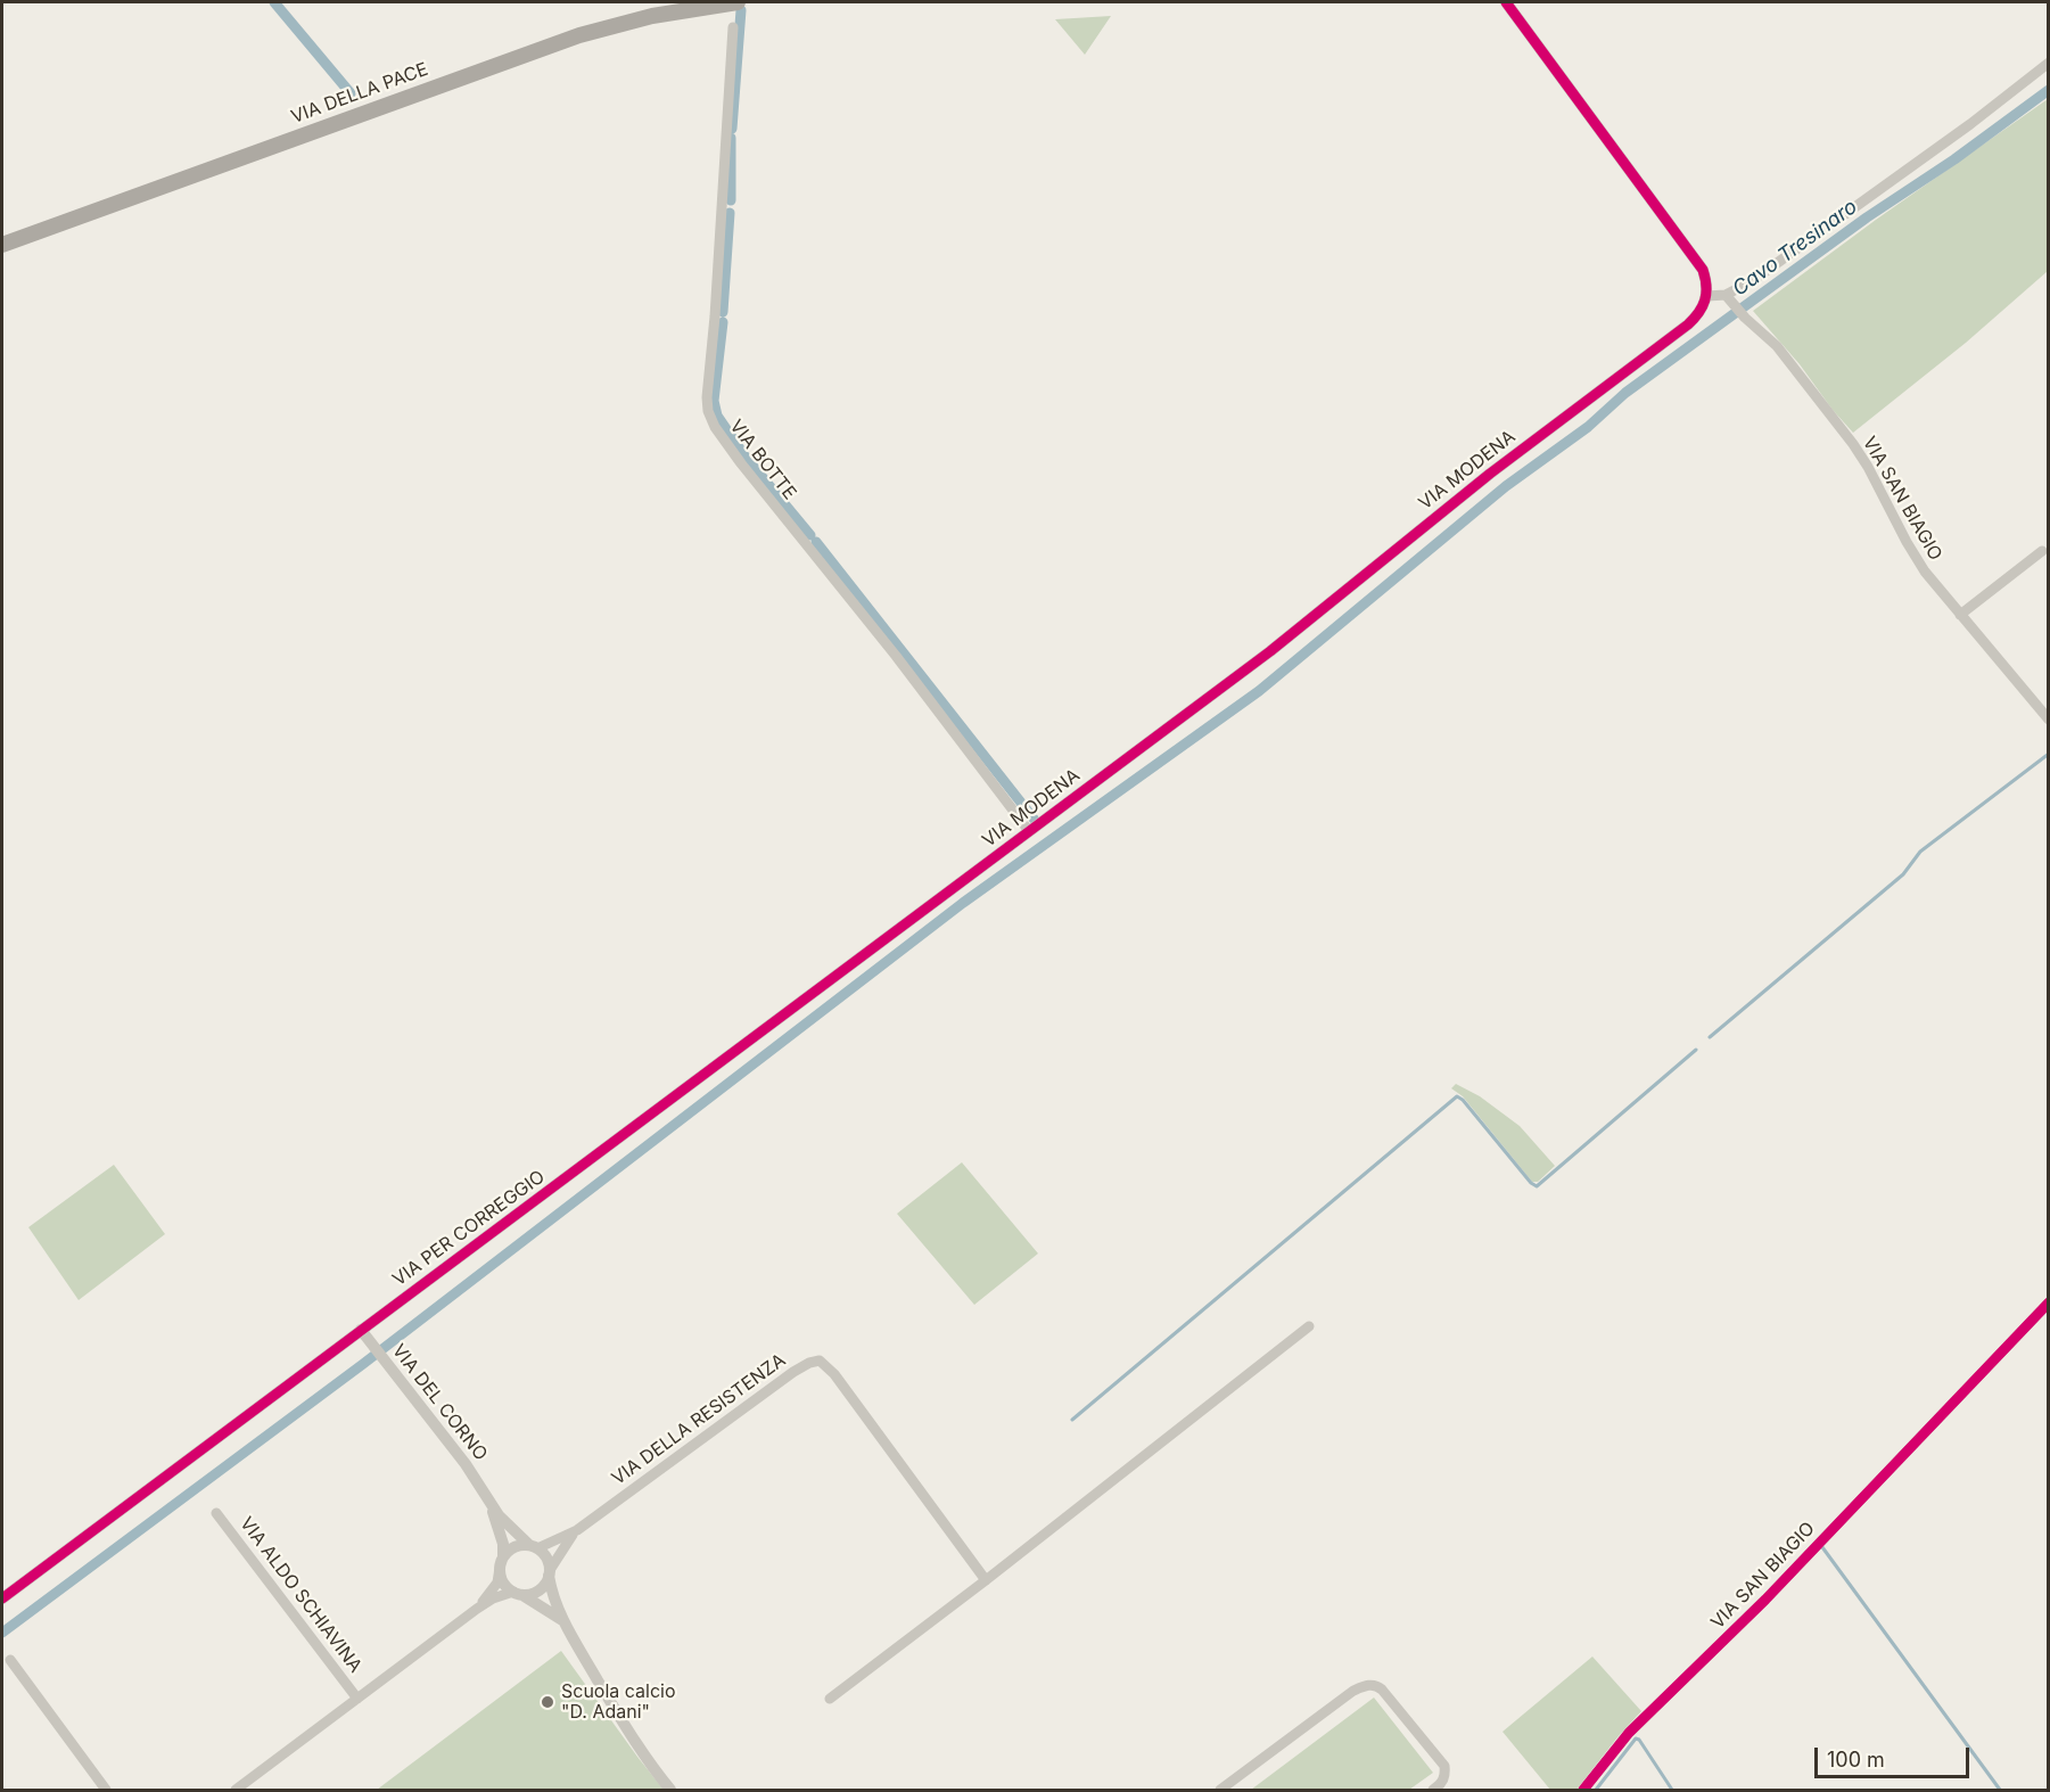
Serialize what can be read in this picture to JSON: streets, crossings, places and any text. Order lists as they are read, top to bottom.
{
  "streets": {
    "main road": ["VIA DELLA PACE"],
    "street": [
      "VIA BOTTE",
      "VIA MODENA",
      "VIA SAN BIAGIO",
      "VIA PER CORREGGIO",
      "VIA DEL CORNO",
      "VIA DELLA RESISTENZA",
      "VIA ALDO SCHIAVINA"
    ]
  },
  "crossings": [
    ["VIA BOTTE", "VIA MODENA"],
    ["VIA MODENA", "VIA PER CORREGGIO"],
    ["VIA PER CORREGGIO", "VIA DEL CORNO"],
    ["VIA DEL CORNO", "VIA DELLA RESISTENZA"]
  ],
  "water": ["Cavo Tresinaro"],
  "places": ["Scuola calcio \"D. Adani\""],
  "scale_bar": "100 m"
}
